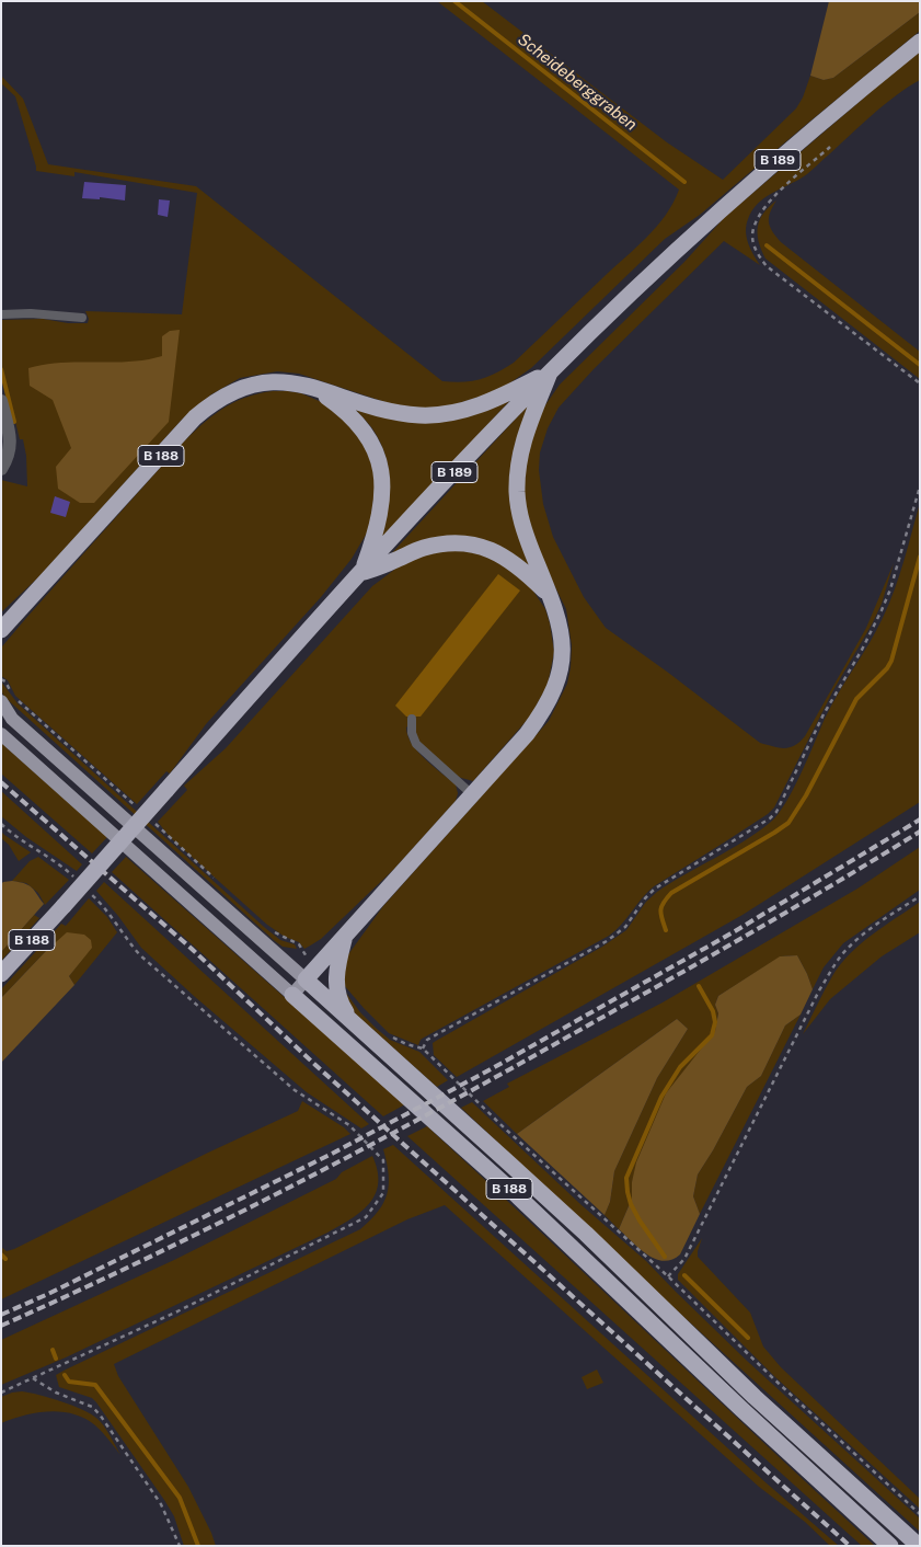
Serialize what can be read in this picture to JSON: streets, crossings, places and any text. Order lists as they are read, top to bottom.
{
  "streets": {
    "highway": ["B 189", "B 188"]
  },
  "crossings": [
    ["B 189", "B 188"]
  ],
  "water": ["Scheideberggraben"]
}
